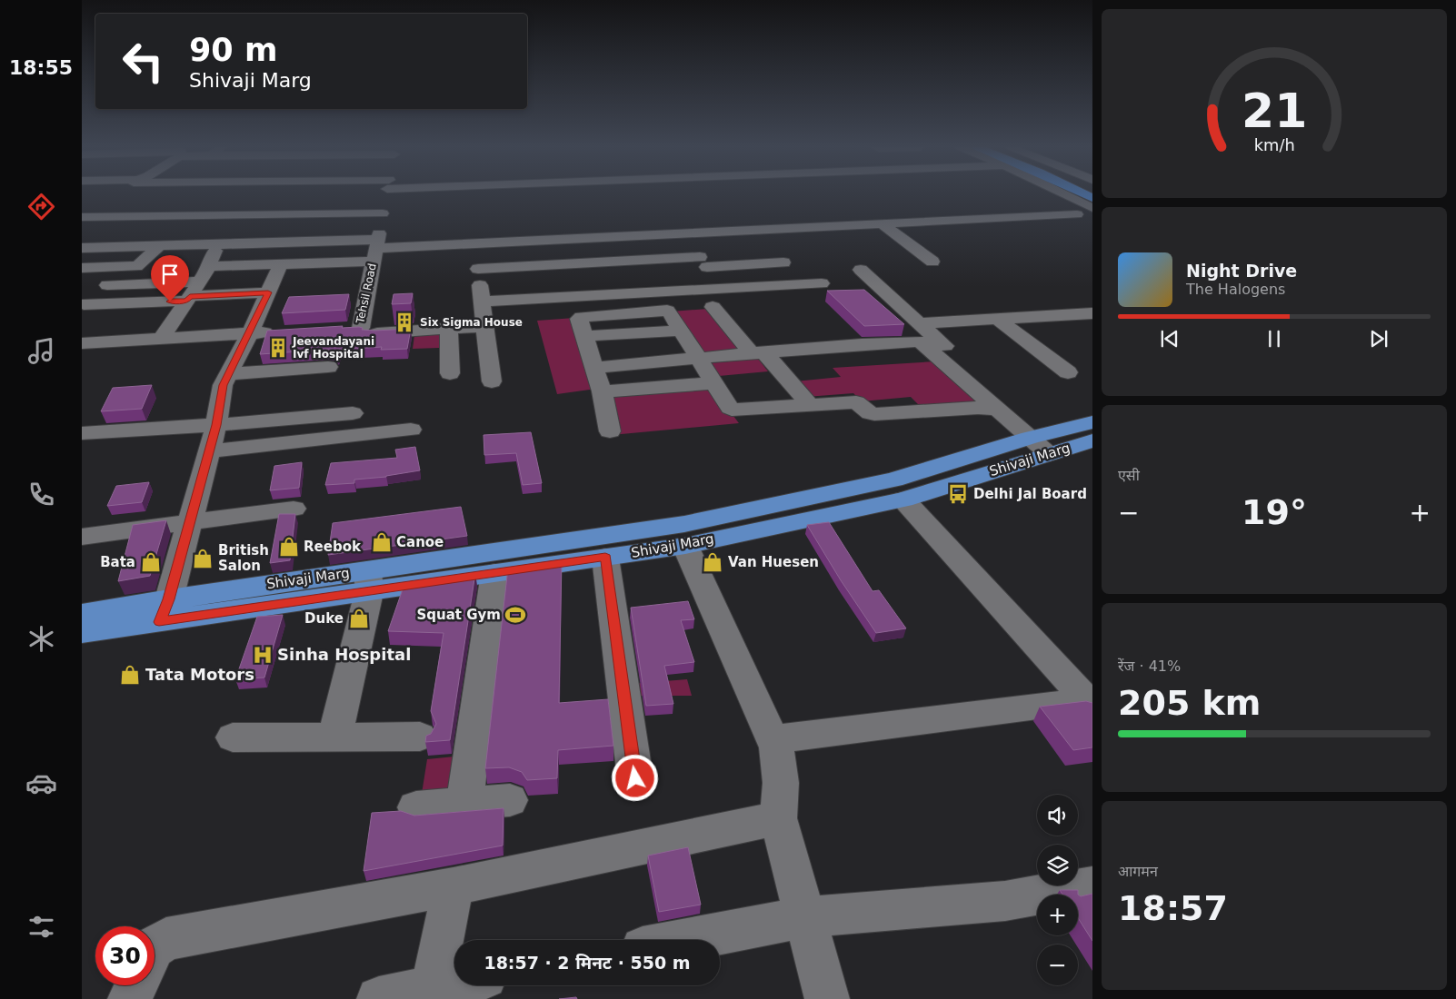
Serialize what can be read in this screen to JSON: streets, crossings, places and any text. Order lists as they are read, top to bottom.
{
  "streets": {
    "main road": ["Shivaji Marg"],
    "street": ["Tehsil Road"]
  },
  "places": {
    "building": ["Six Sigma House", "Jeevandayani Ivf Hospital"],
    "bus stop": ["Delhi Jal Board"],
    "shop": [
      "Canoe",
      "Reebok",
      "British Salon",
      "Bata",
      "Van Huesen",
      "Duke",
      "Tata Motors"
    ],
    "sports": ["Squat Gym"],
    "hospital": ["Sinha Hospital"]
  },
  "page": {
    "tabs": "18:55",
    "turn": ["90 m", "Shivaji Marg"],
    "song": ["Night Drive", "The Halogens"],
    "tile": [
      "एसी",
      ["रेंज · 41%", "205 km"],
      ["आगमन", "18:57"]
    ],
    "heat": ["−", "19°", "+"],
    "map_buttons": ["+", "−"],
    "limit": "30",
    "trip": "18:57 · 2 मिनट · 550 m",
    "gauge": ["21", "km/h"]
  }
}
